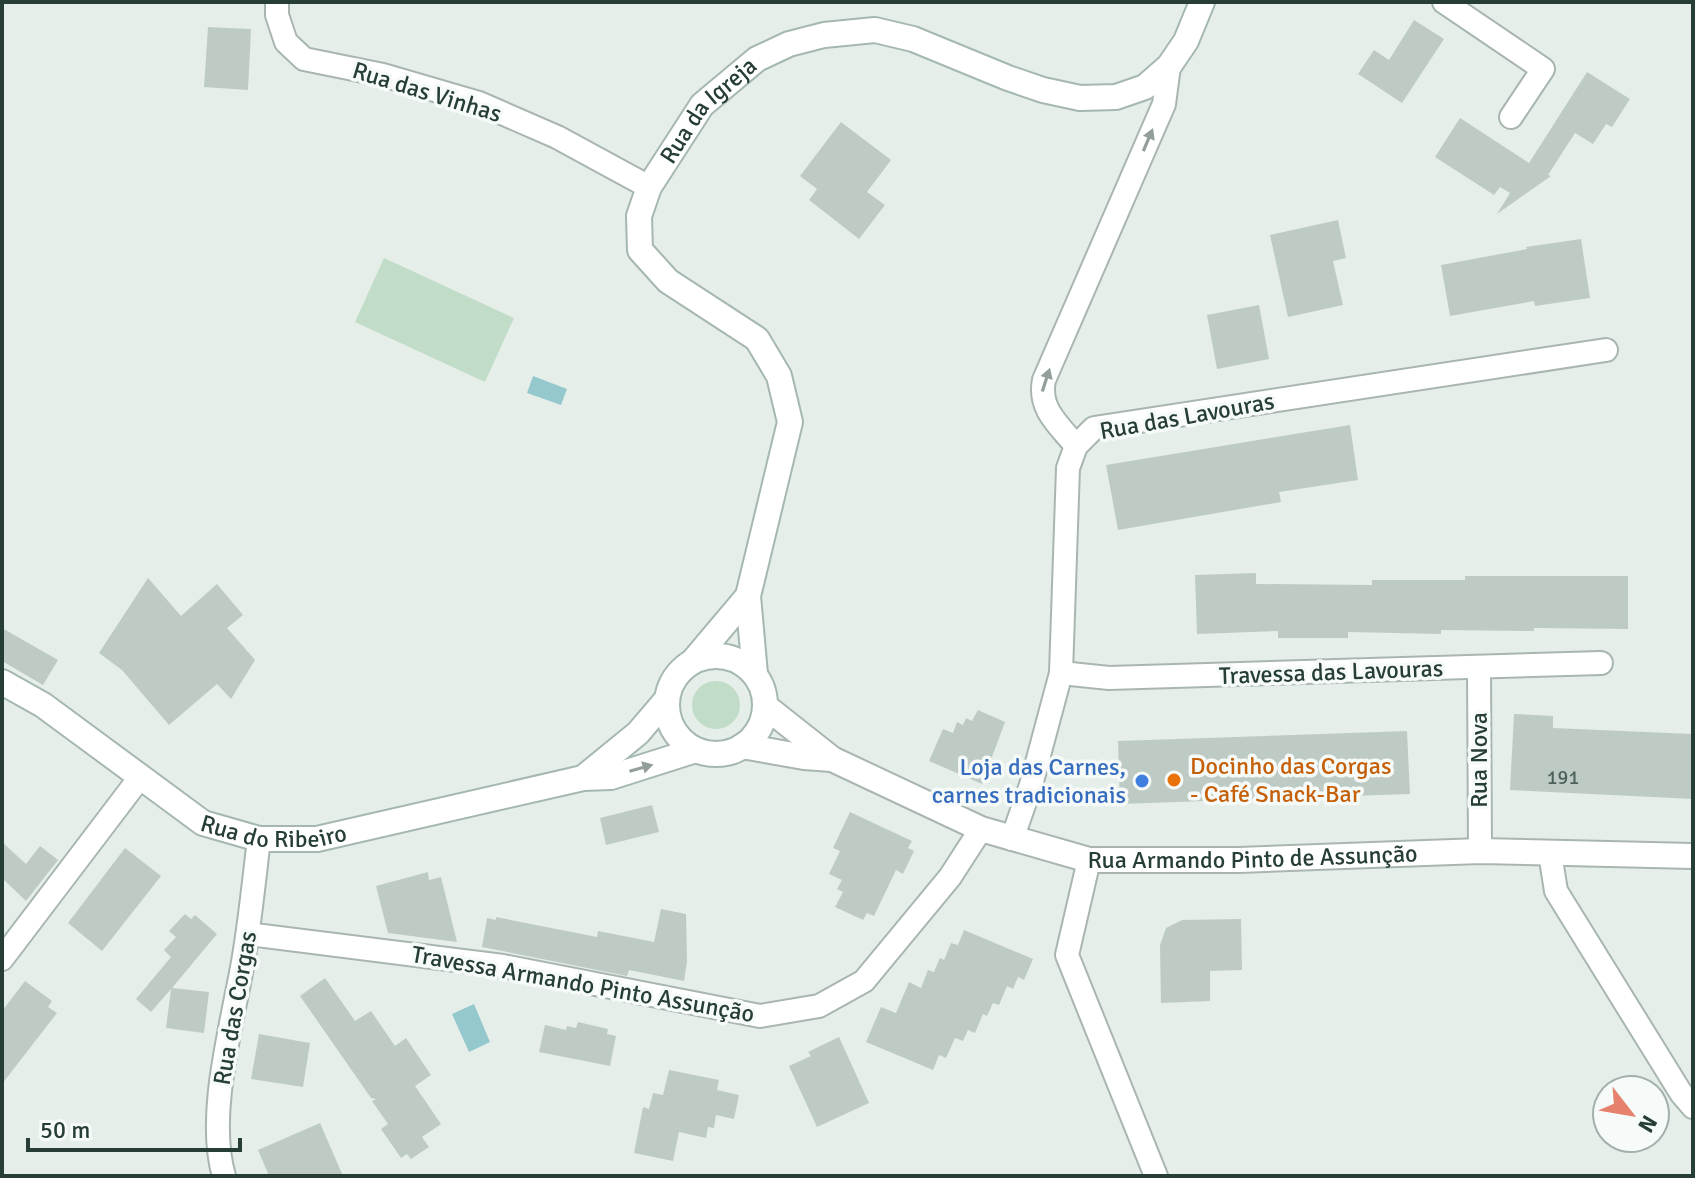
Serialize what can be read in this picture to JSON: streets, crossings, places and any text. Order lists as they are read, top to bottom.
{
  "streets": {
    "main road": ["Rua da Igreja", "Rua do Ribeiro", "Rua Armando Pinto de Assunção"],
    "street": [
      "Rua das Vinhas",
      "Rua das Lavouras",
      "Travessa das Lavouras",
      "Rua Nova",
      "Travessa Armando Pinto Assunção",
      "Rua das Corgas"
    ]
  },
  "crossings": [
    ["Rua das Vinhas", "Rua da Igreja"],
    ["Rua da Igreja", "Rua do Ribeiro"],
    ["Rua da Igreja", "Rua Armando Pinto de Assunção"],
    ["Rua das Lavouras", "Travessa das Lavouras"],
    ["Rua das Lavouras", "Rua Armando Pinto de Assunção"],
    ["Travessa das Lavouras", "Rua Nova"],
    ["Rua Nova", "Rua Armando Pinto de Assunção"],
    ["Rua do Ribeiro", "Rua Armando Pinto de Assunção"],
    ["Rua do Ribeiro", "Rua das Corgas"],
    ["Rua Armando Pinto de Assunção", "Travessa Armando Pinto Assunção"],
    ["Travessa Armando Pinto Assunção", "Rua das Corgas"]
  ],
  "places": ["Docinho das Corgas - Café Snack-Bar", "Loja das Carnes, carnes tradicionais"],
  "house_numbers": ["191"],
  "scale_bar": "50 m",
  "north": "bottom right"
}
